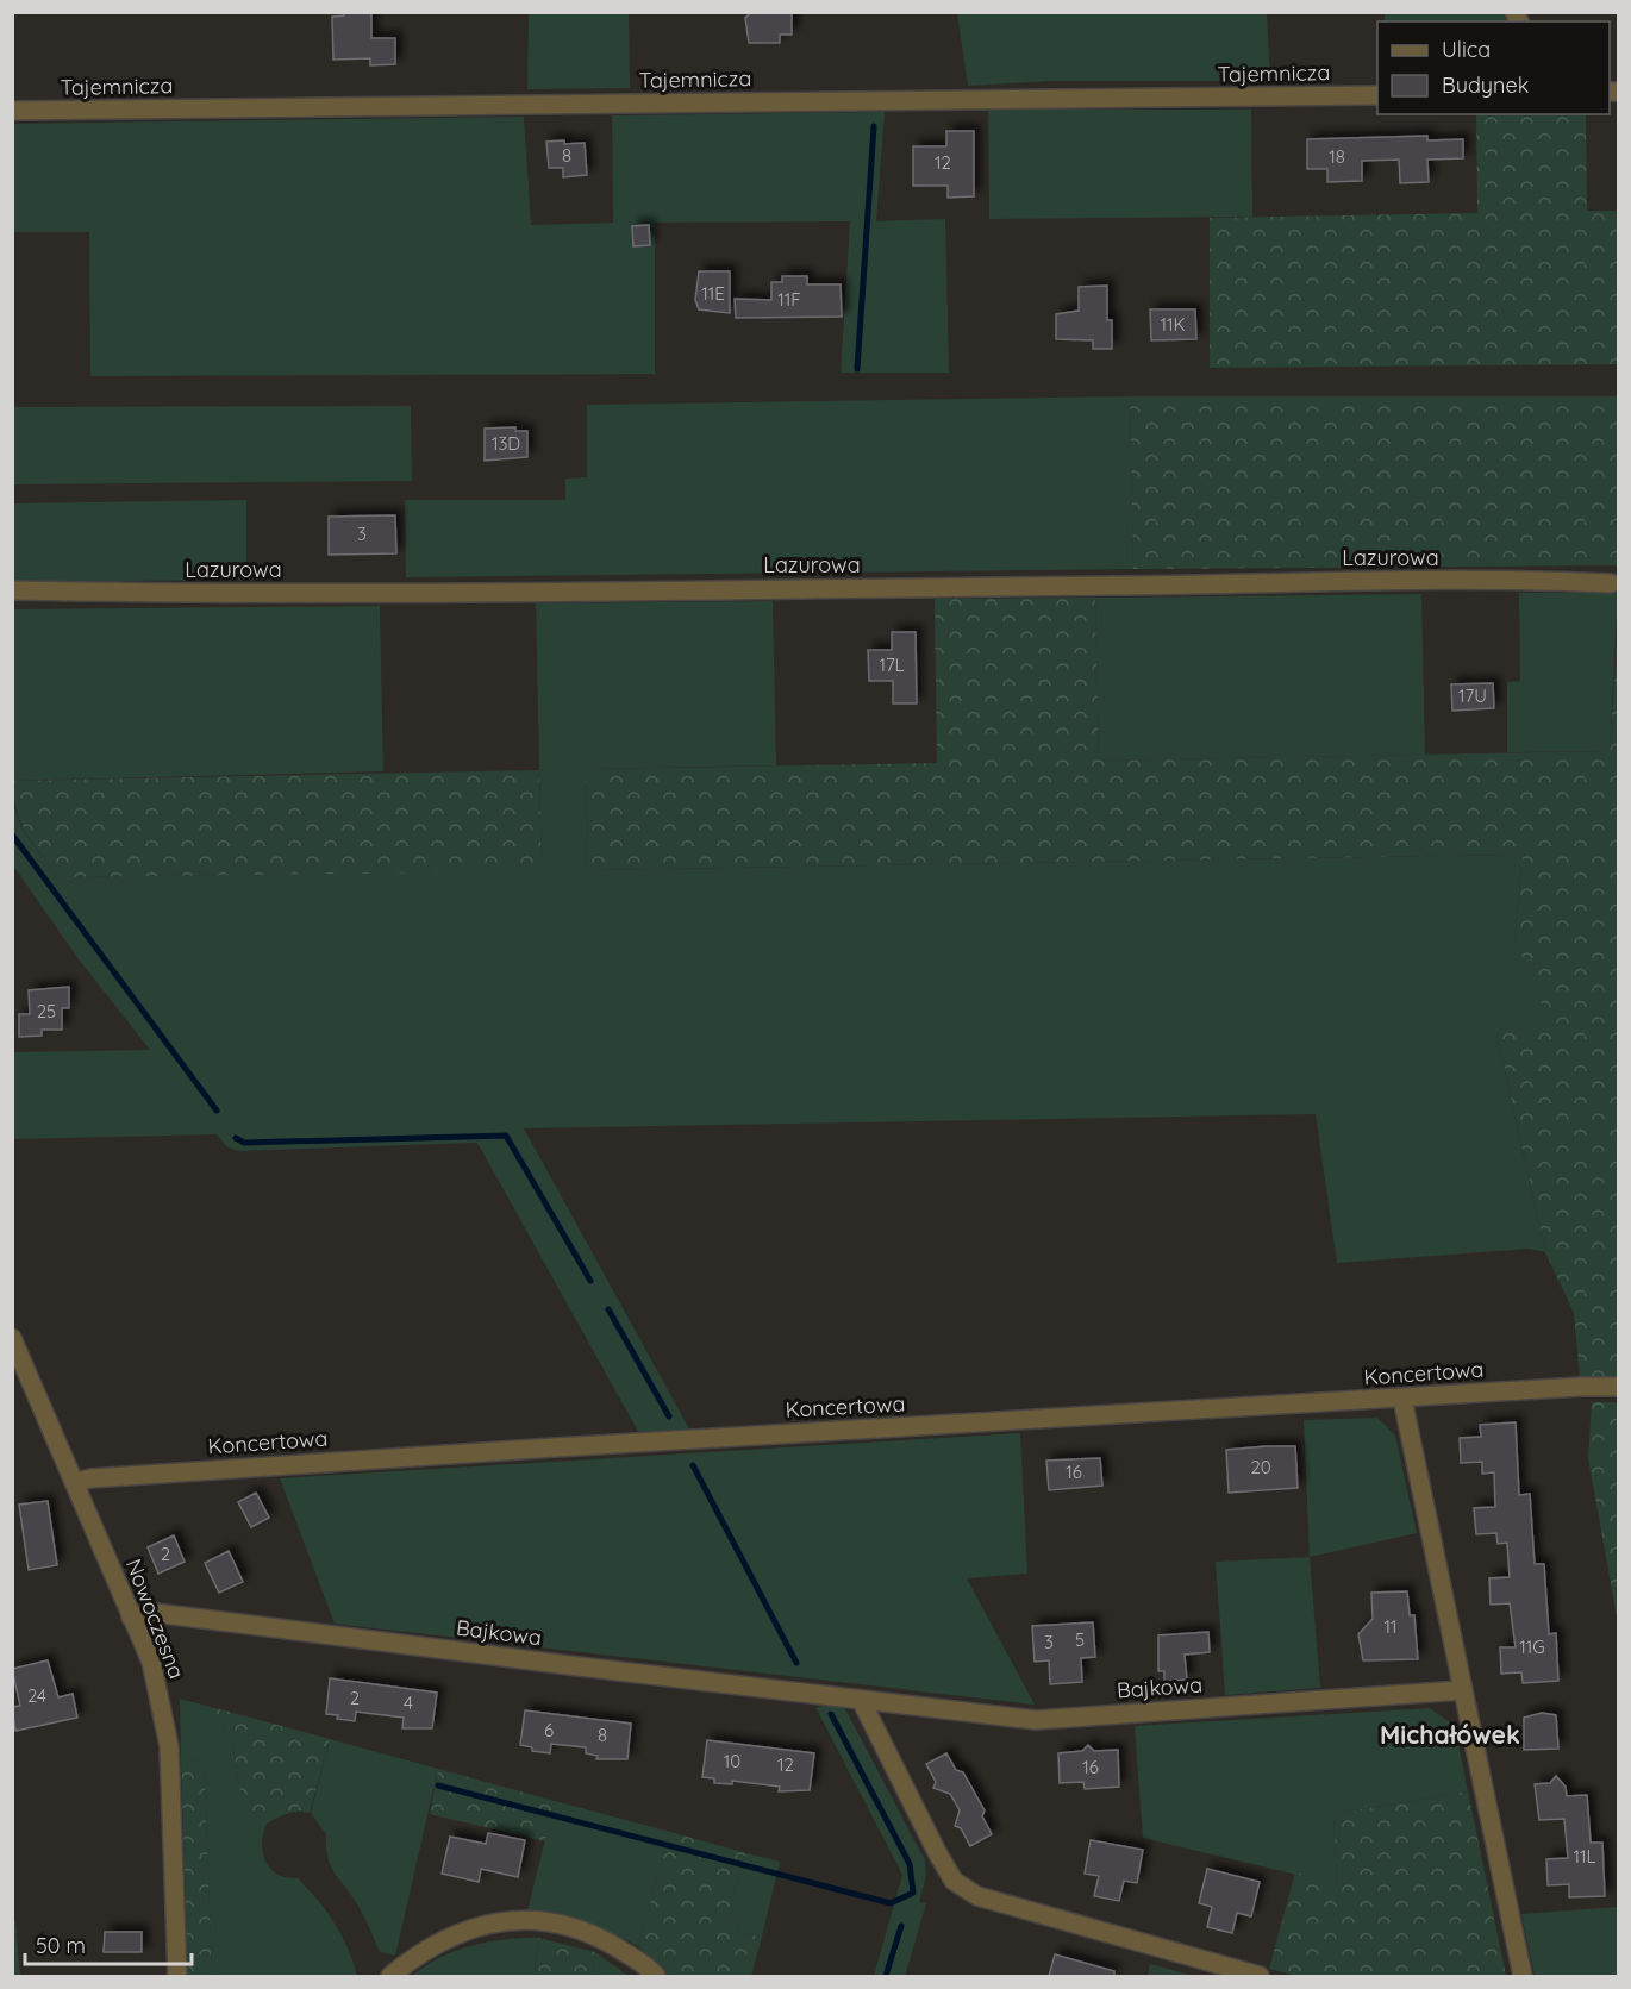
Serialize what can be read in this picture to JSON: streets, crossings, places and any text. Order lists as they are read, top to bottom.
{
  "streets": {
    "street": [
      "Tajemnicza",
      "Lazurowa",
      "Koncertowa",
      "Nowoczesna",
      "Bajkowa"
    ]
  },
  "crossings": [
    ["Koncertowa", "Nowoczesna"],
    ["Nowoczesna", "Bajkowa"]
  ],
  "districts": ["Michałówek"],
  "house_numbers": [
    "8",
    "18",
    "12",
    "11E",
    "11F",
    "11K",
    "13D",
    "3",
    "17L",
    "17U",
    "25",
    "20",
    "16",
    "2",
    "11",
    "5",
    "3",
    "11G",
    "24",
    "2",
    "4",
    "6",
    "8",
    "10",
    "12",
    "16",
    "11L"
  ],
  "legend": ["Ulica", "Budynek"],
  "scale_bar": "50 m"
}
